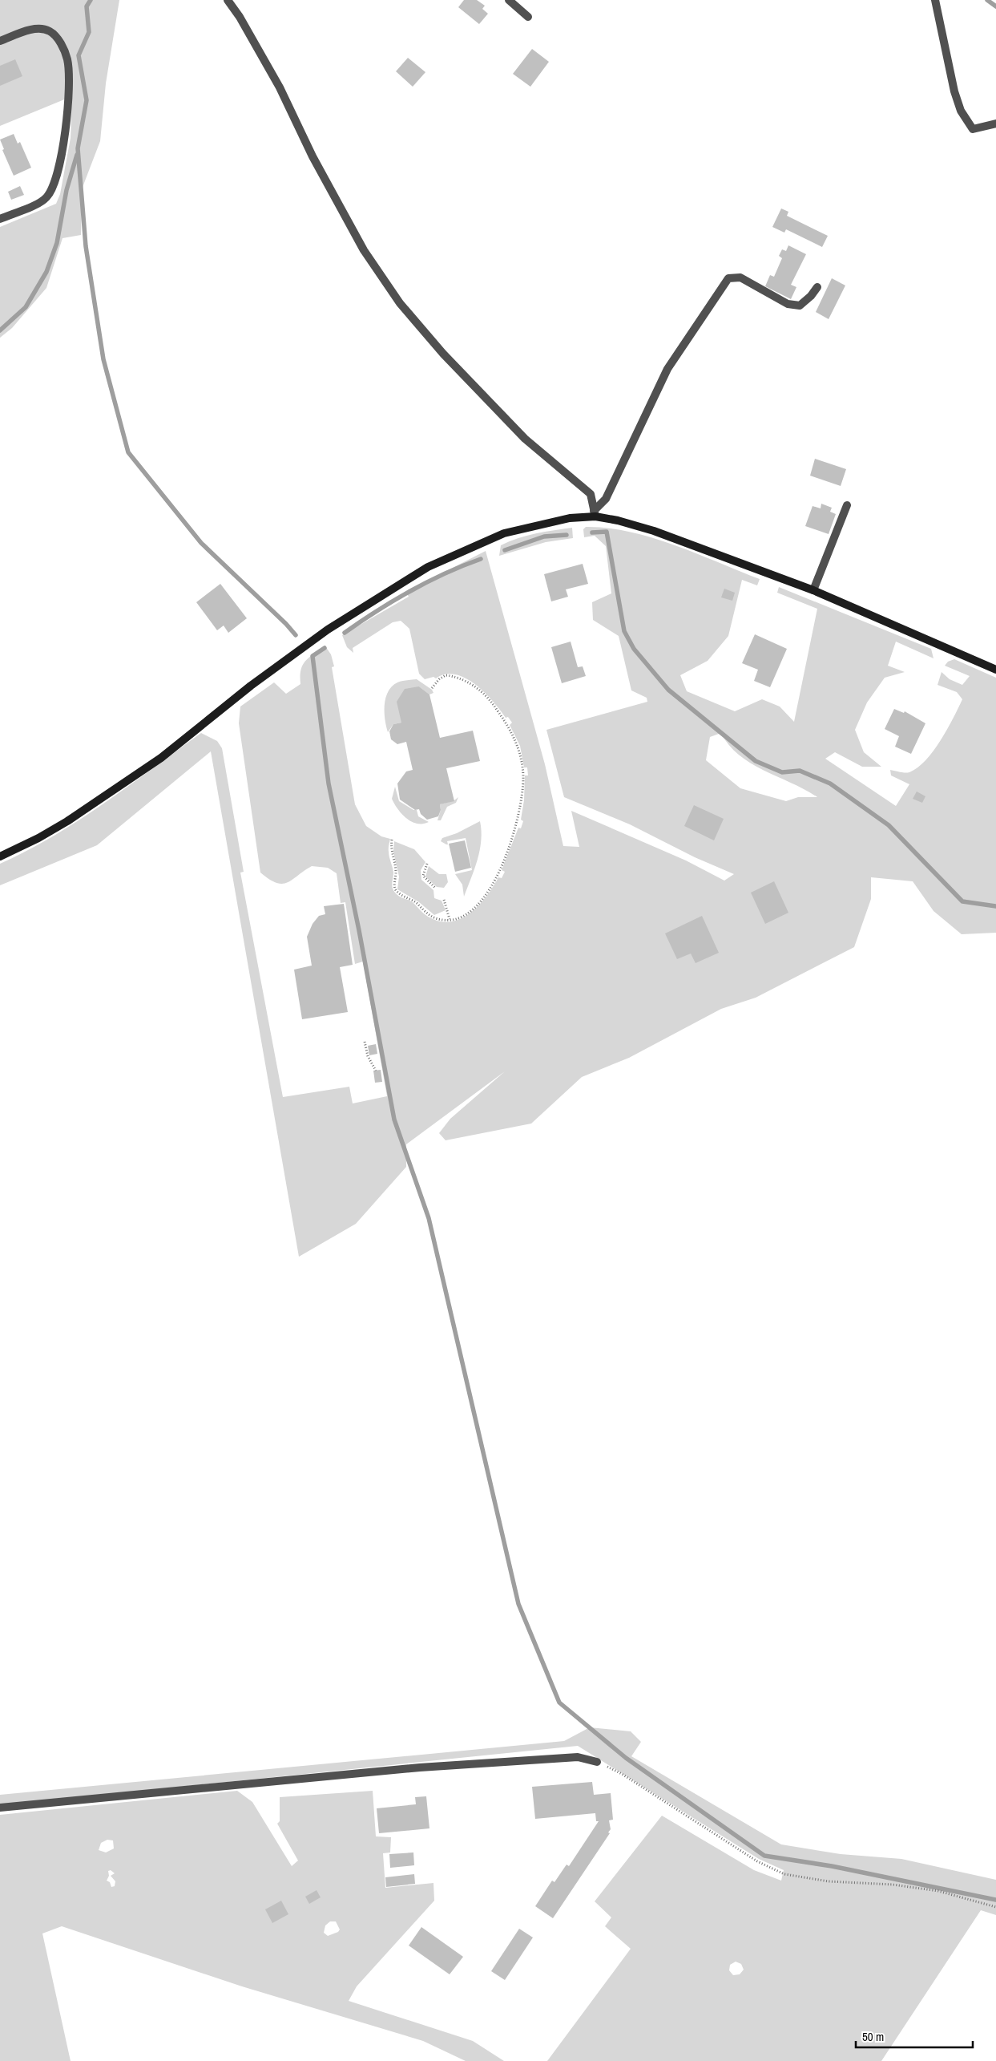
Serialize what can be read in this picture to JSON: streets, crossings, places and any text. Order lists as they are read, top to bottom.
{
  "scale_bar": "50 m"
}
